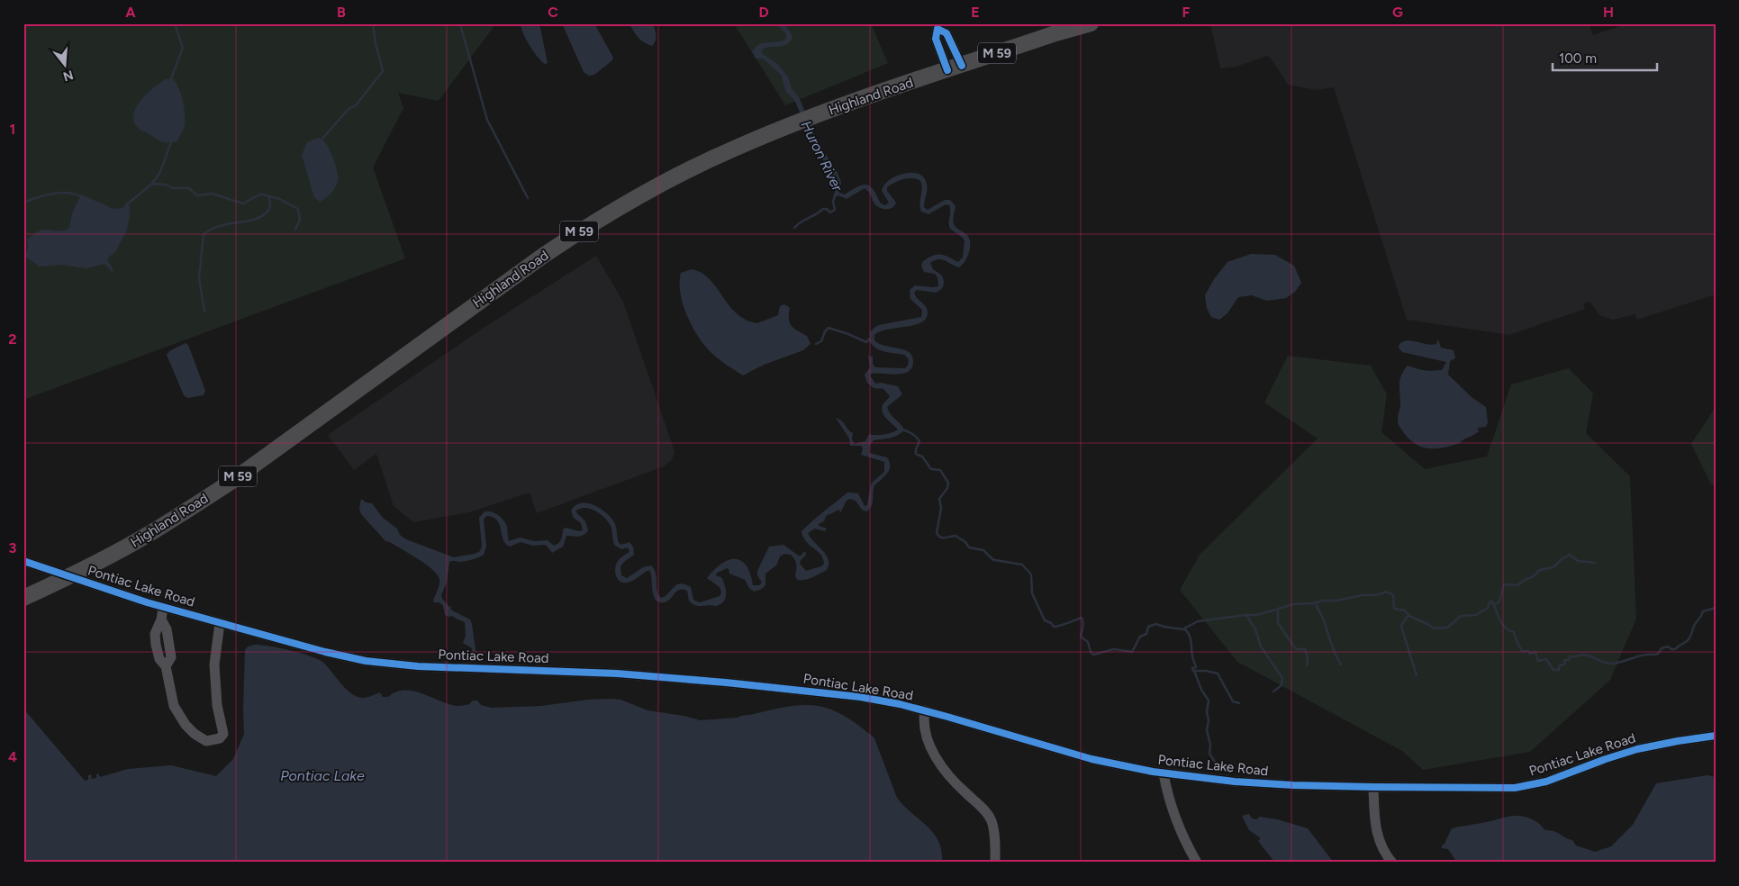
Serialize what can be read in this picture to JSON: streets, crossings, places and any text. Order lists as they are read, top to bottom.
{
  "streets": {
    "highway": ["M 59", "Highland Road"],
    "street": ["Pontiac Lake Road"]
  },
  "crossings": [
    ["Highland Road", "Pontiac Lake Road"]
  ],
  "water": ["Huron River", "Pontiac Lake"],
  "scale_bar": "100 m",
  "north": "bottom",
  "grid": {
    "columns": [
      "A",
      "B",
      "C",
      "D",
      "E",
      "F",
      "G",
      "H"
    ],
    "rows": [
      "1",
      "2",
      "3",
      "4"
    ]
  }
}
